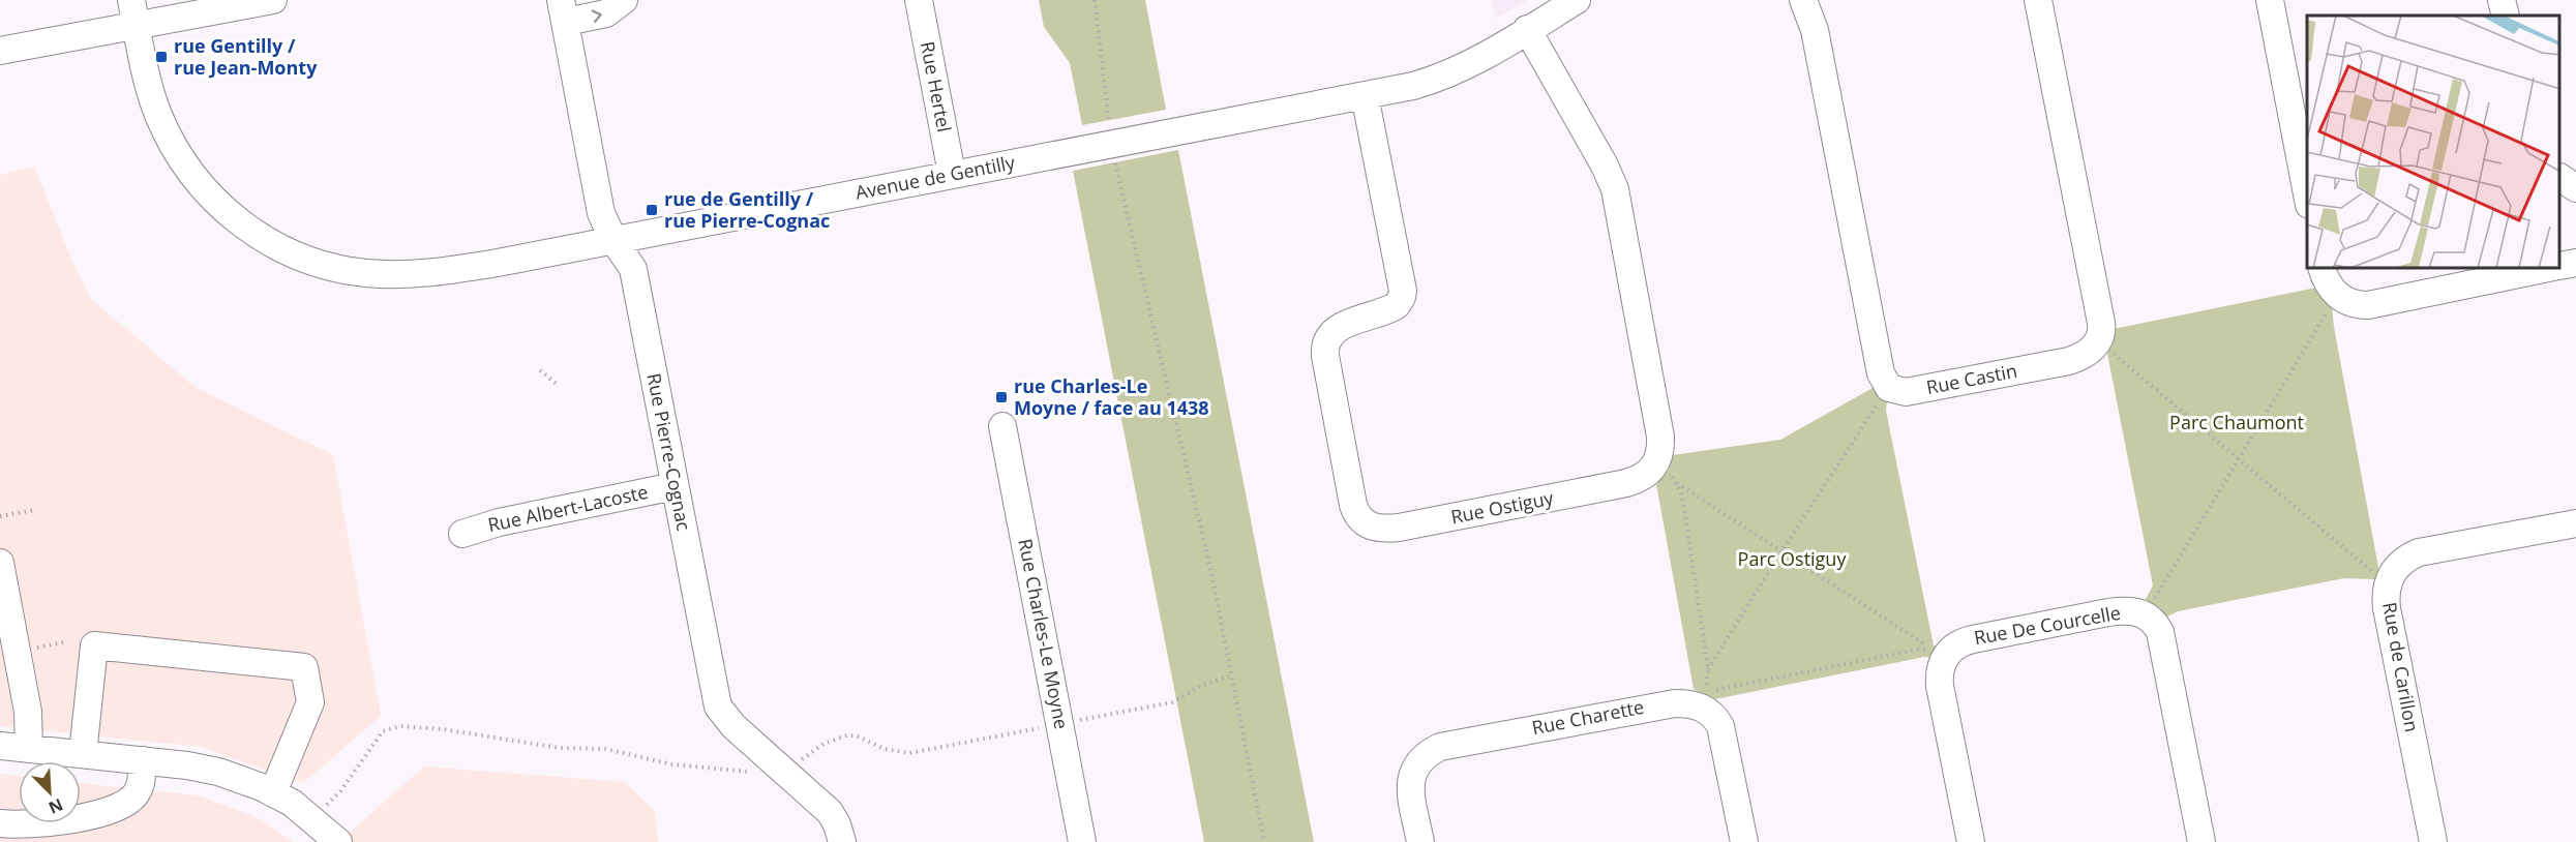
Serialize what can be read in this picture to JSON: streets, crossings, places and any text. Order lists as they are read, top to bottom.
{
  "streets": {
    "street": [
      "Rue Hertel",
      "Avenue de Gentilly",
      "Rue Castin",
      "Rue Pierre-Cognac",
      "Rue Ostiguy",
      "Rue Albert-Lacoste",
      "Rue De Courcelle",
      "Rue Charles-Le Moyne",
      "Rue de Carillon",
      "Rue Charette"
    ]
  },
  "crossings": [
    ["Rue Hertel", "Avenue de Gentilly"],
    ["Avenue de Gentilly", "Rue Pierre-Cognac"],
    ["Avenue de Gentilly", "Rue Ostiguy"],
    ["Rue Pierre-Cognac", "Rue Albert-Lacoste"]
  ],
  "parks": ["Parc Chaumont", "Parc Ostiguy"],
  "places": {
    "transit": ["rue Gentilly / rue Jean-Monty", "rue de Gentilly / rue Pierre-Cognac", "rue Charles-Le Moyne / face au 1438"]
  },
  "north": "bottom right"
}
